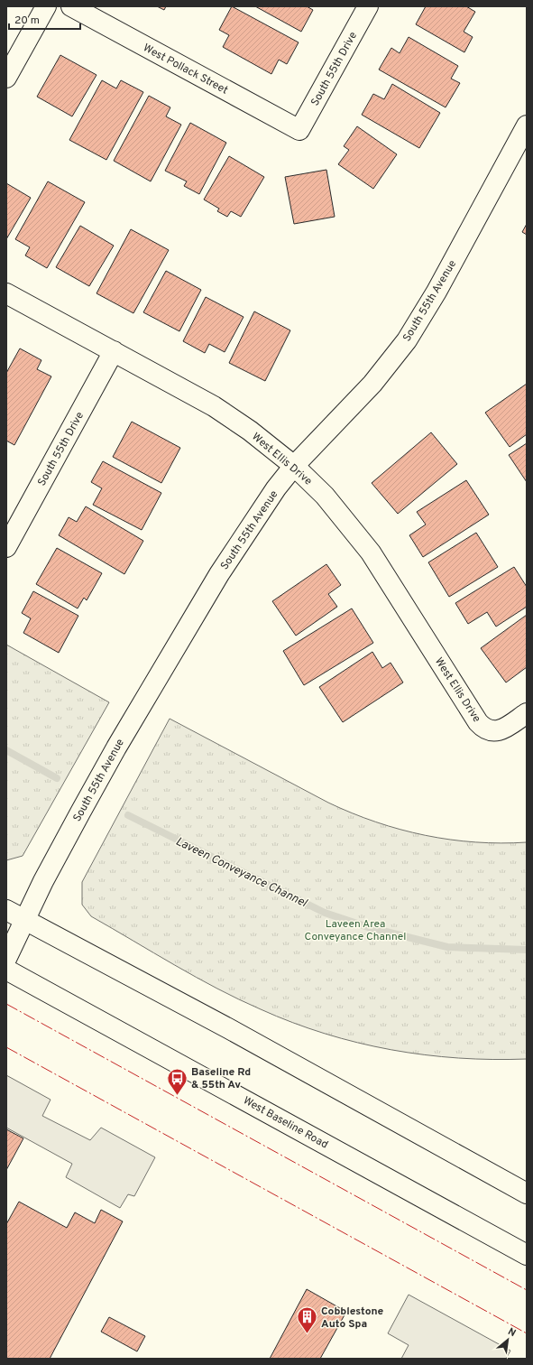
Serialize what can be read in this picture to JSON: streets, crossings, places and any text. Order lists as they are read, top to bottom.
{
  "streets": {
    "street": [
      "West Pollack Street",
      "South 55th Drive",
      "South 55th Avenue",
      "West Ellis Drive",
      "West Baseline Road"
    ]
  },
  "crossings": [
    ["West Pollack Street", "South 55th Drive"],
    ["South 55th Drive", "West Ellis Drive"],
    ["South 55th Avenue", "West Ellis Drive"]
  ],
  "water": ["Laveen Conveyance Channel"],
  "parks": ["Laveen Area Conveyance Channel"],
  "places": {
    "bus stop": ["Baseline Rd & 55th Av"],
    "building": ["Cobblestone Auto Spa"]
  },
  "scale_bar": "20 m",
  "north": "top right"
}
